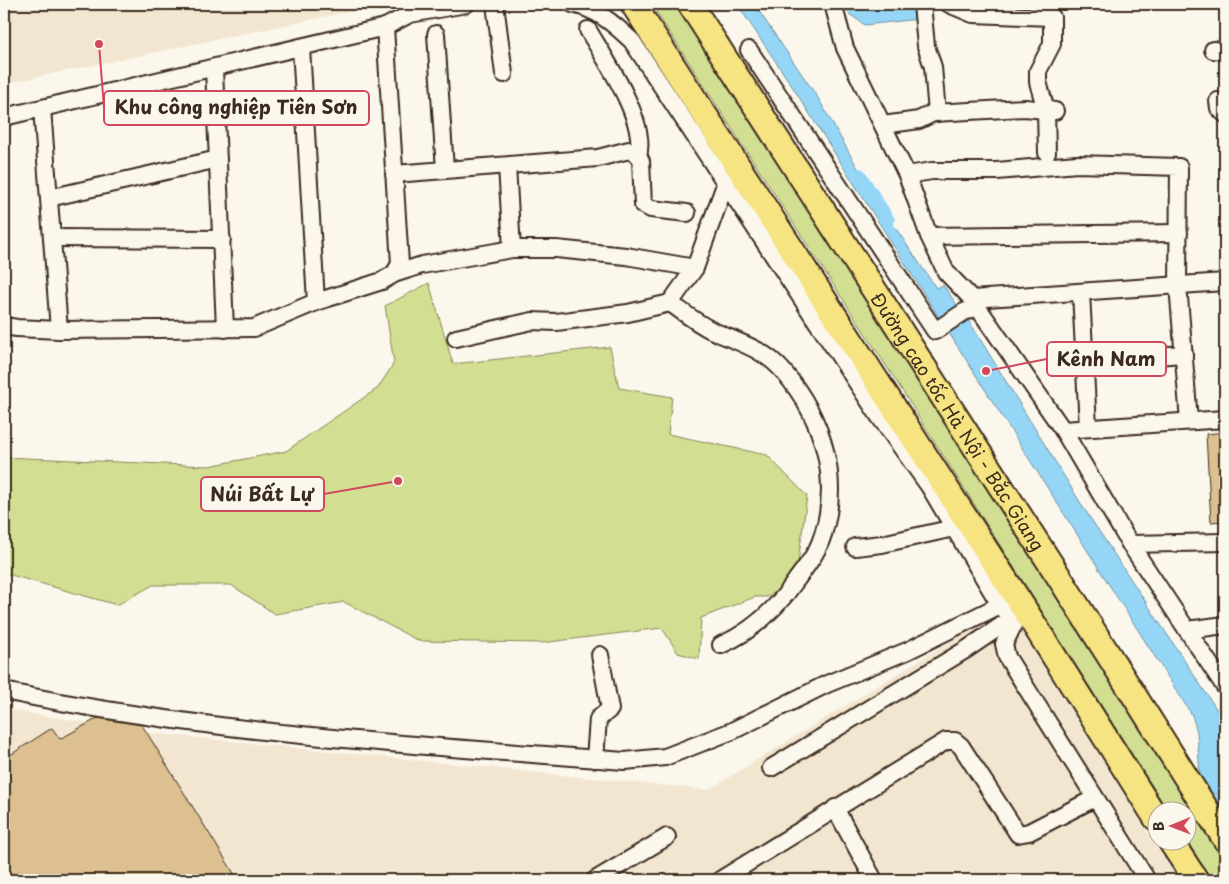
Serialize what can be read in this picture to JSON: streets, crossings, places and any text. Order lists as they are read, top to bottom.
{
  "streets": {
    "highway": ["Đường cao tốc Hà Nội - Bắc Giang"]
  },
  "places": ["Khu công nghiệp Tiên Sơn", "Kênh Nam", "Núi Bất Lự"],
  "north": "left"
}
